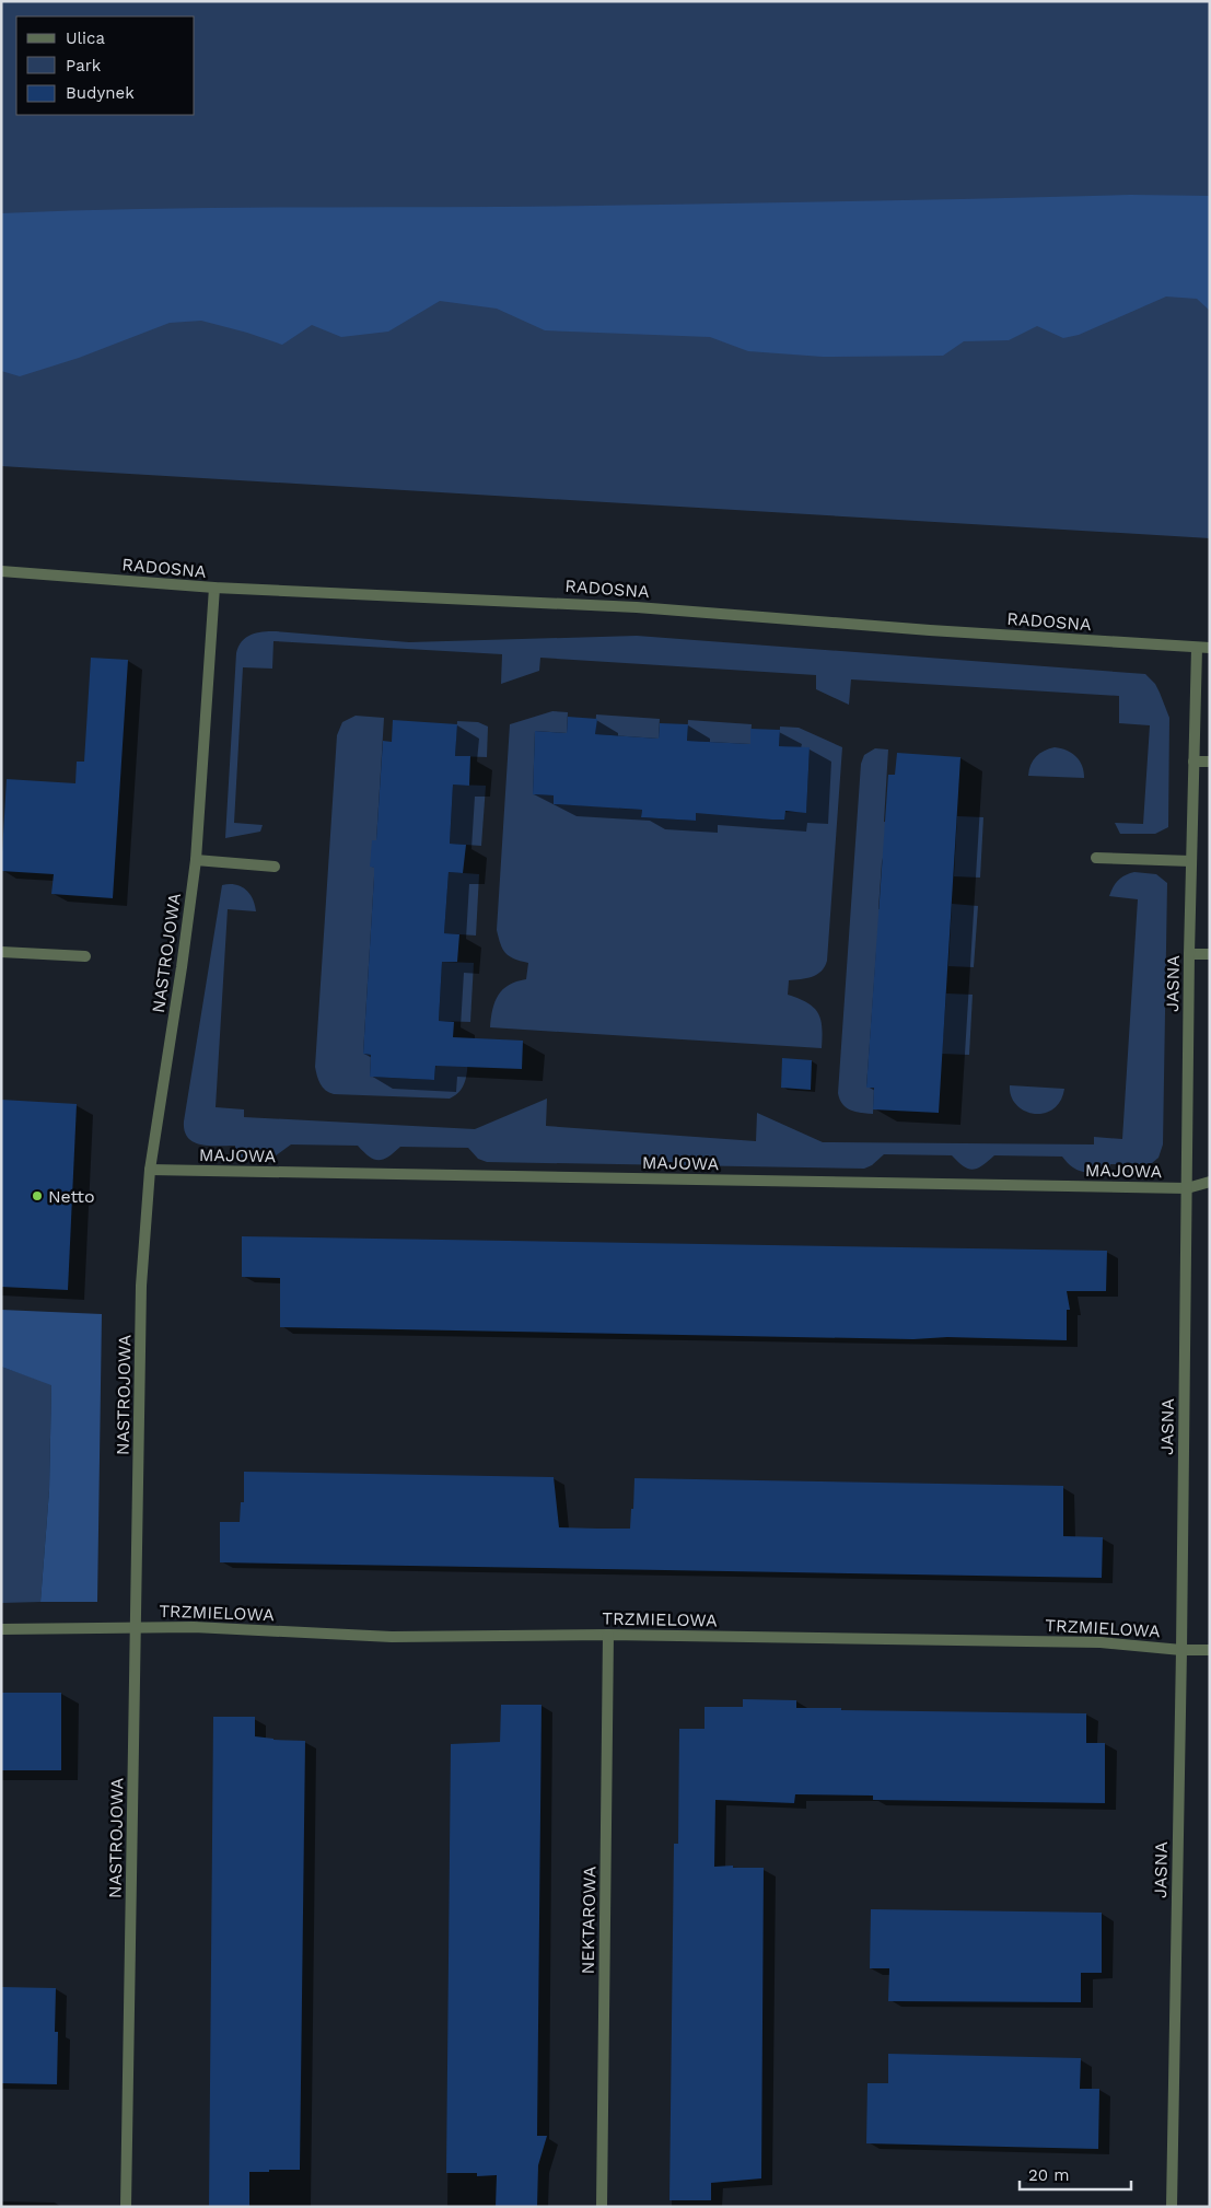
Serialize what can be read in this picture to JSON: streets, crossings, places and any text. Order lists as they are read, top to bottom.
{
  "streets": {
    "street": [
      "RADOSNA",
      "NASTROJOWA",
      "JASNA",
      "MAJOWA",
      "TRZMIELOWA",
      "NEKTAROWA"
    ]
  },
  "crossings": [
    ["RADOSNA", "NASTROJOWA"],
    ["RADOSNA", "JASNA"],
    ["NASTROJOWA", "MAJOWA"],
    ["NASTROJOWA", "TRZMIELOWA"],
    ["JASNA", "MAJOWA"],
    ["JASNA", "TRZMIELOWA"],
    ["TRZMIELOWA", "NEKTAROWA"]
  ],
  "places": ["Netto"],
  "legend": ["Ulica", "Park", "Budynek"],
  "scale_bar": "20 m"
}
